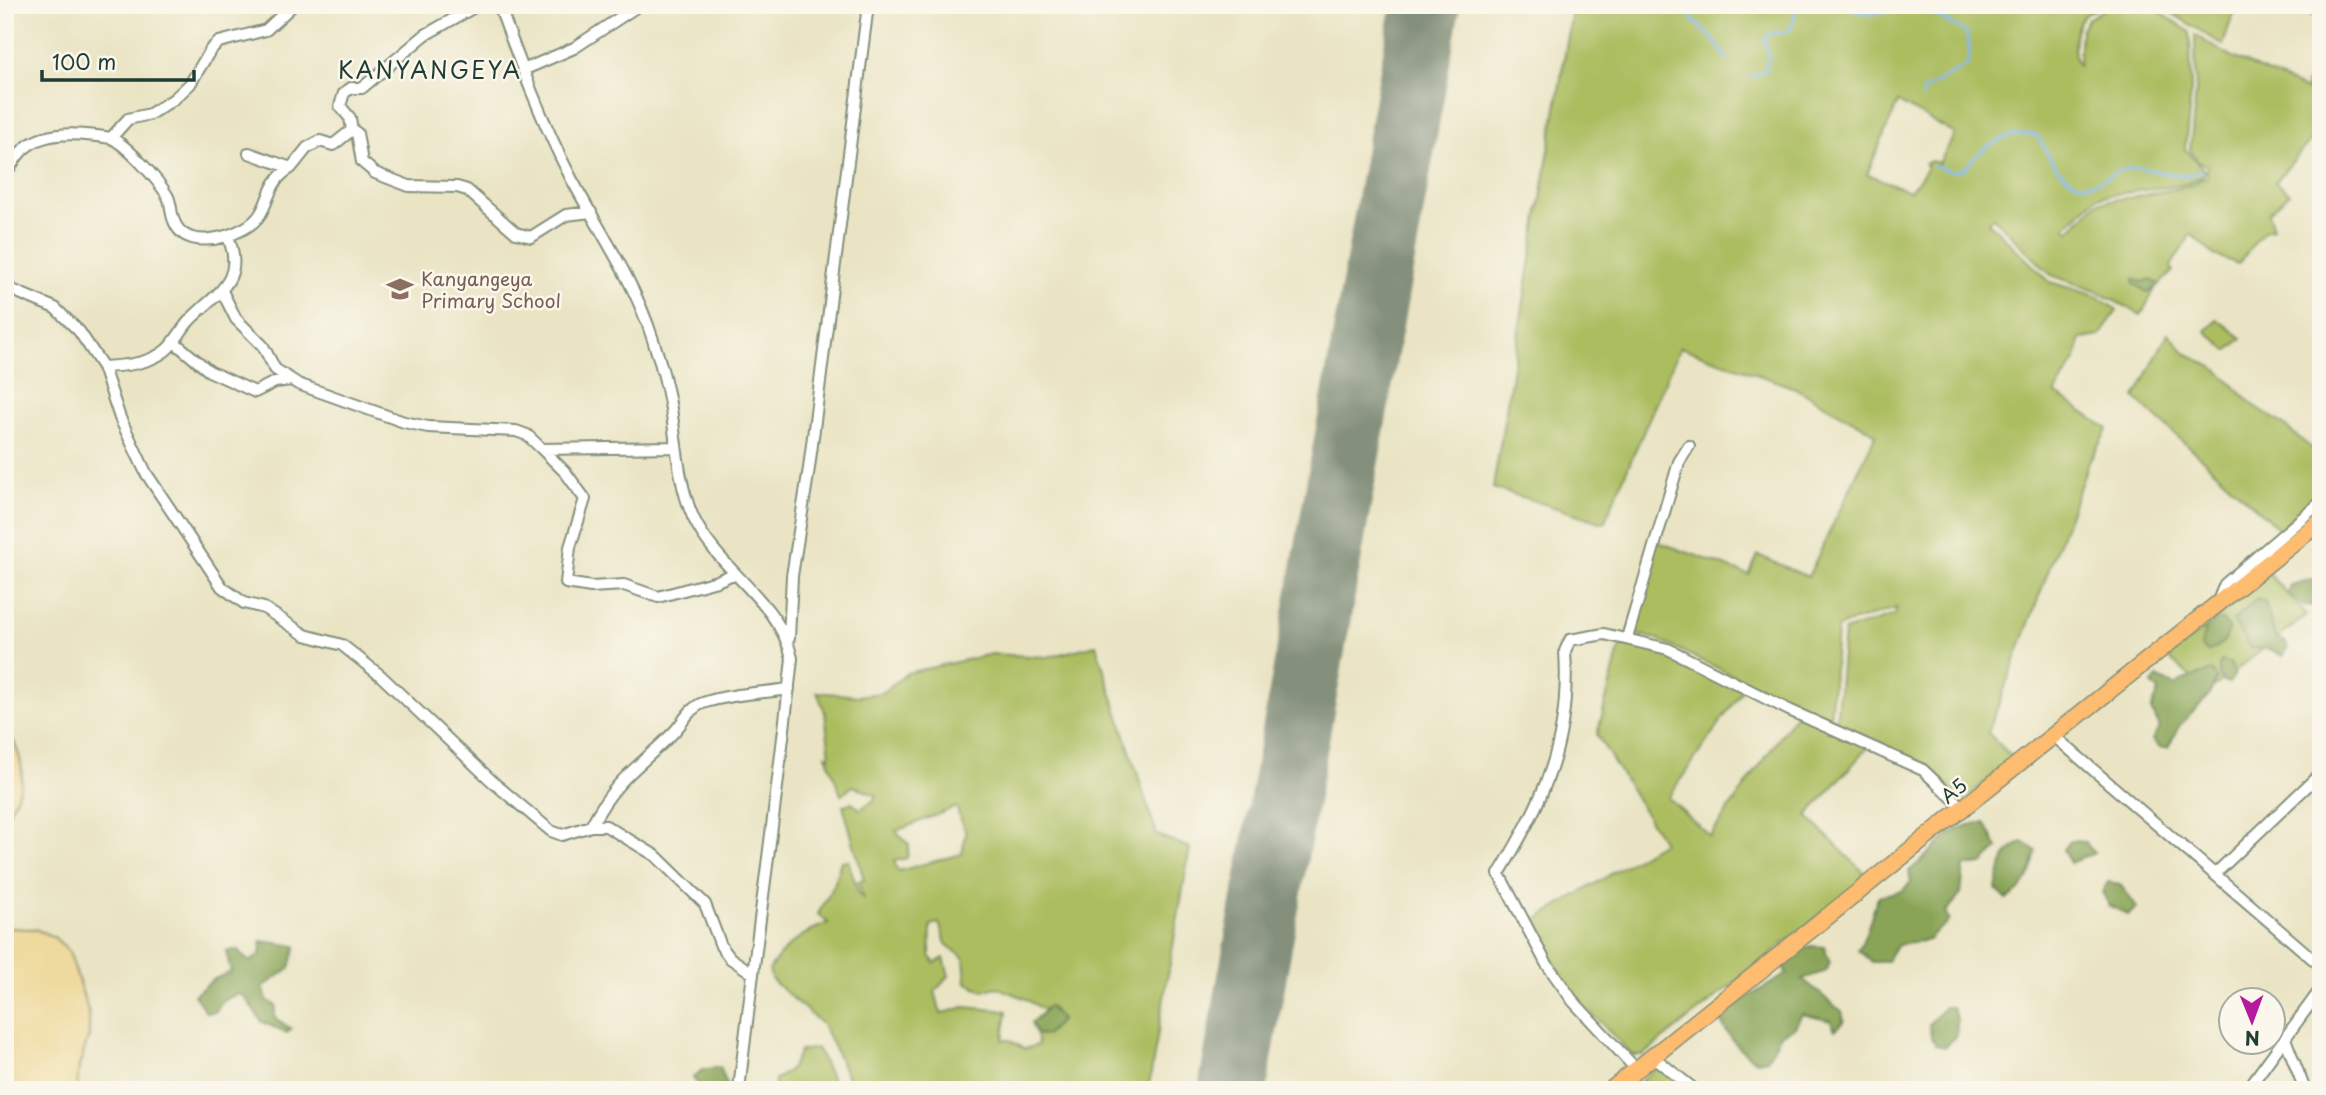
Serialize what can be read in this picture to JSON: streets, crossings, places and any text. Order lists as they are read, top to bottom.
{
  "streets": {
    "highway": ["A5"]
  },
  "districts": ["KANYANGEYA"],
  "places": {
    "school or university": ["Kanyangeya Primary School"]
  },
  "scale_bar": "100 m",
  "north": "bottom"
}
